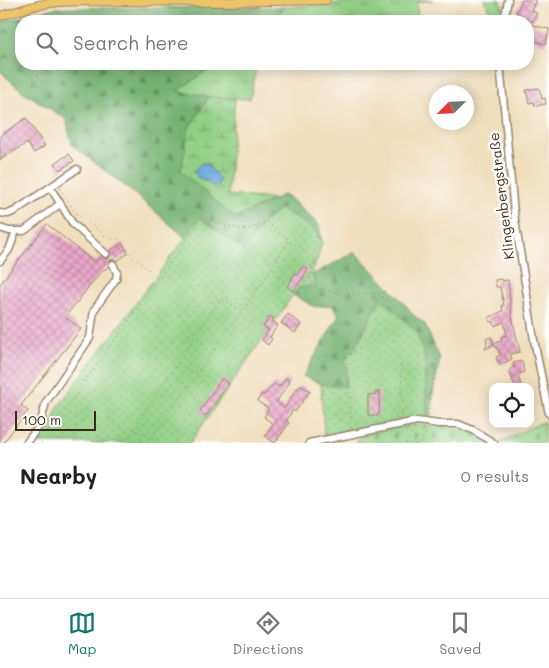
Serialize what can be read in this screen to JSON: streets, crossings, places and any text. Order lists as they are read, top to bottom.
{
  "streets": {
    "street": ["Klingenbergstraße"]
  },
  "scale_bar": "100 m",
  "north": "bottom left",
  "page": {
    "search": "Search here",
    "scale": "100 m",
    "heading": ["Nearby", "0 results"],
    "nav": ["Map", "Directions", "Saved"]
  }
}
